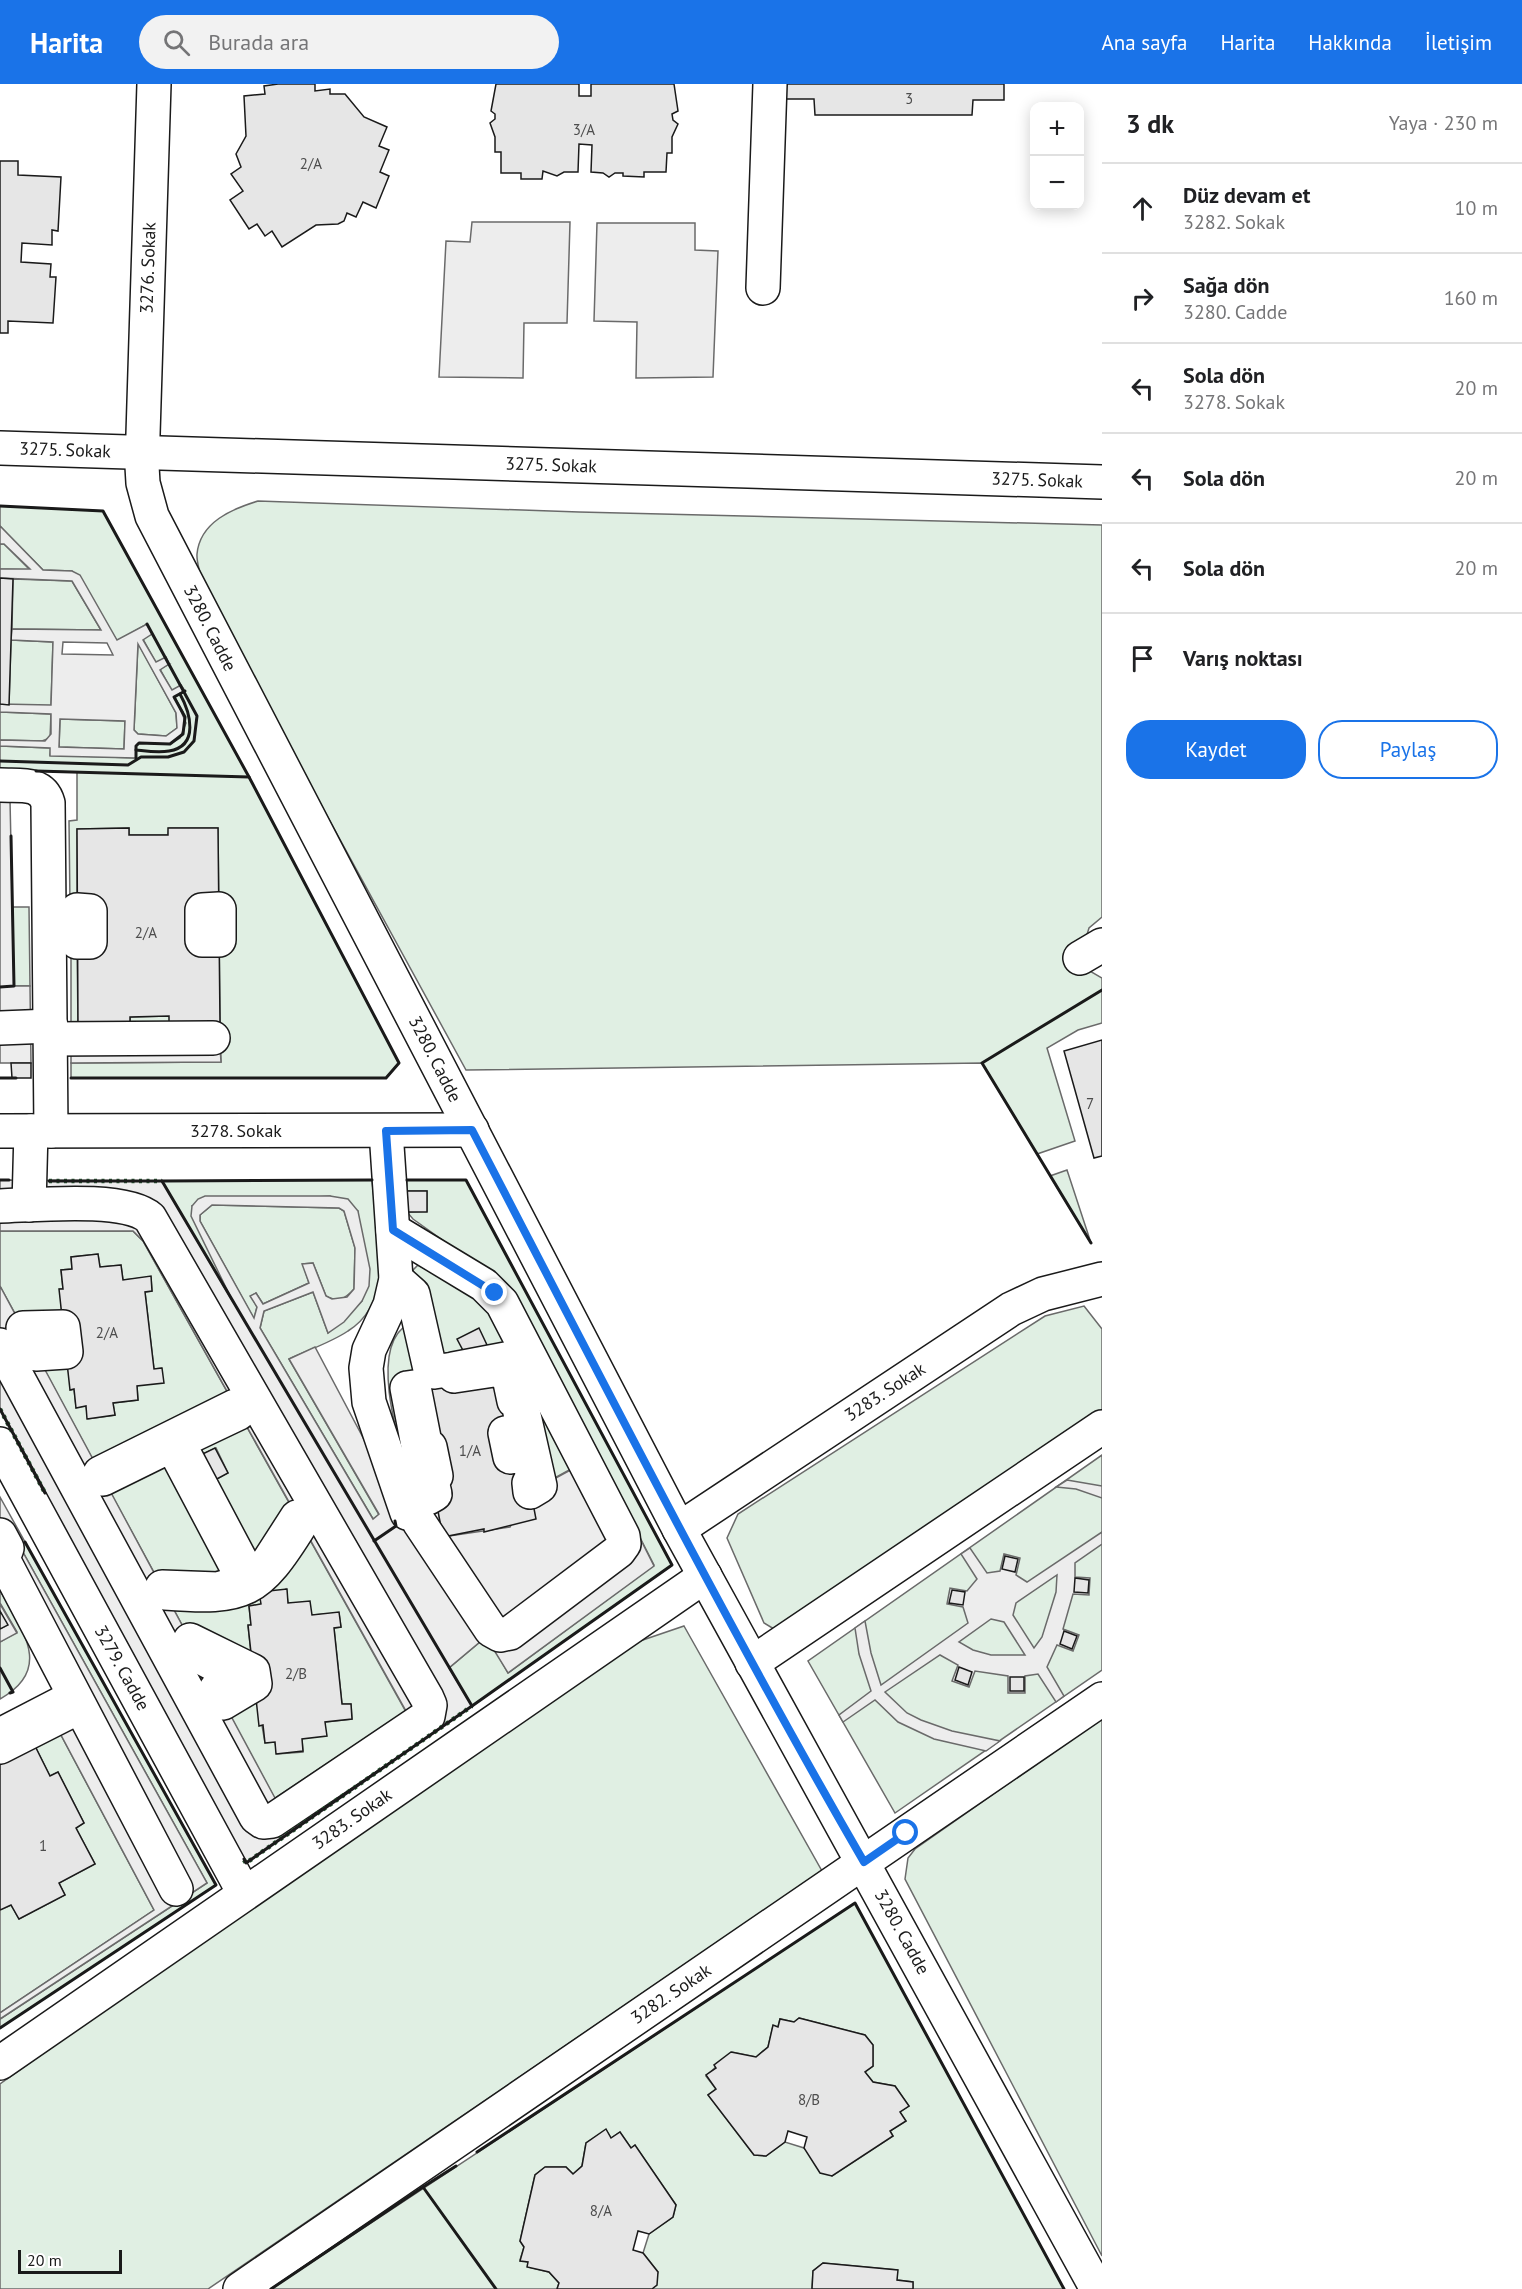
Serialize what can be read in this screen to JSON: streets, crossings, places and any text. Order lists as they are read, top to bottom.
{
  "streets": {
    "street": [
      "3276. Sokak",
      "3275. Sokak",
      "3280. Cadde",
      "3278. Sokak",
      "3283. Sokak",
      "3279. Cadde",
      "3282. Sokak"
    ]
  },
  "crossings": [
    ["3276. Sokak", "3275. Sokak"],
    ["3276. Sokak", "3280. Cadde"],
    ["3275. Sokak", "3280. Cadde"],
    ["3280. Cadde", "3278. Sokak"],
    ["3280. Cadde", "3283. Sokak"],
    ["3280. Cadde", "3282. Sokak"],
    ["3283. Sokak", "3279. Cadde"]
  ],
  "house_numbers": [
    "3",
    "3/A",
    "2/A",
    "2/A",
    "7",
    "2/A",
    "1/A",
    "2/B",
    "1",
    "8/B",
    "8/A"
  ],
  "scale_bar": "20 m",
  "page": {
    "header": "Harita",
    "search": "Burada ara",
    "nav": [
      "Ana sayfa",
      "Harita",
      "Hakkında",
      "İletişim"
    ],
    "heading": ["3 dk", "Yaya · 230 m"],
    "map_buttons": ["+", "−"],
    "list": [
      ["Düz devam et", "3282. Sokak", "10 m"],
      ["Sağa dön", "3280. Cadde", "160 m"],
      ["Sola dön", "3278. Sokak", "20 m"],
      ["Sola dön", "20 m"],
      ["Sola dön", "20 m"],
      "Varış noktası"
    ],
    "buttons": ["Kaydet", "Paylaş"],
    "scale": "20 m"
  }
}
